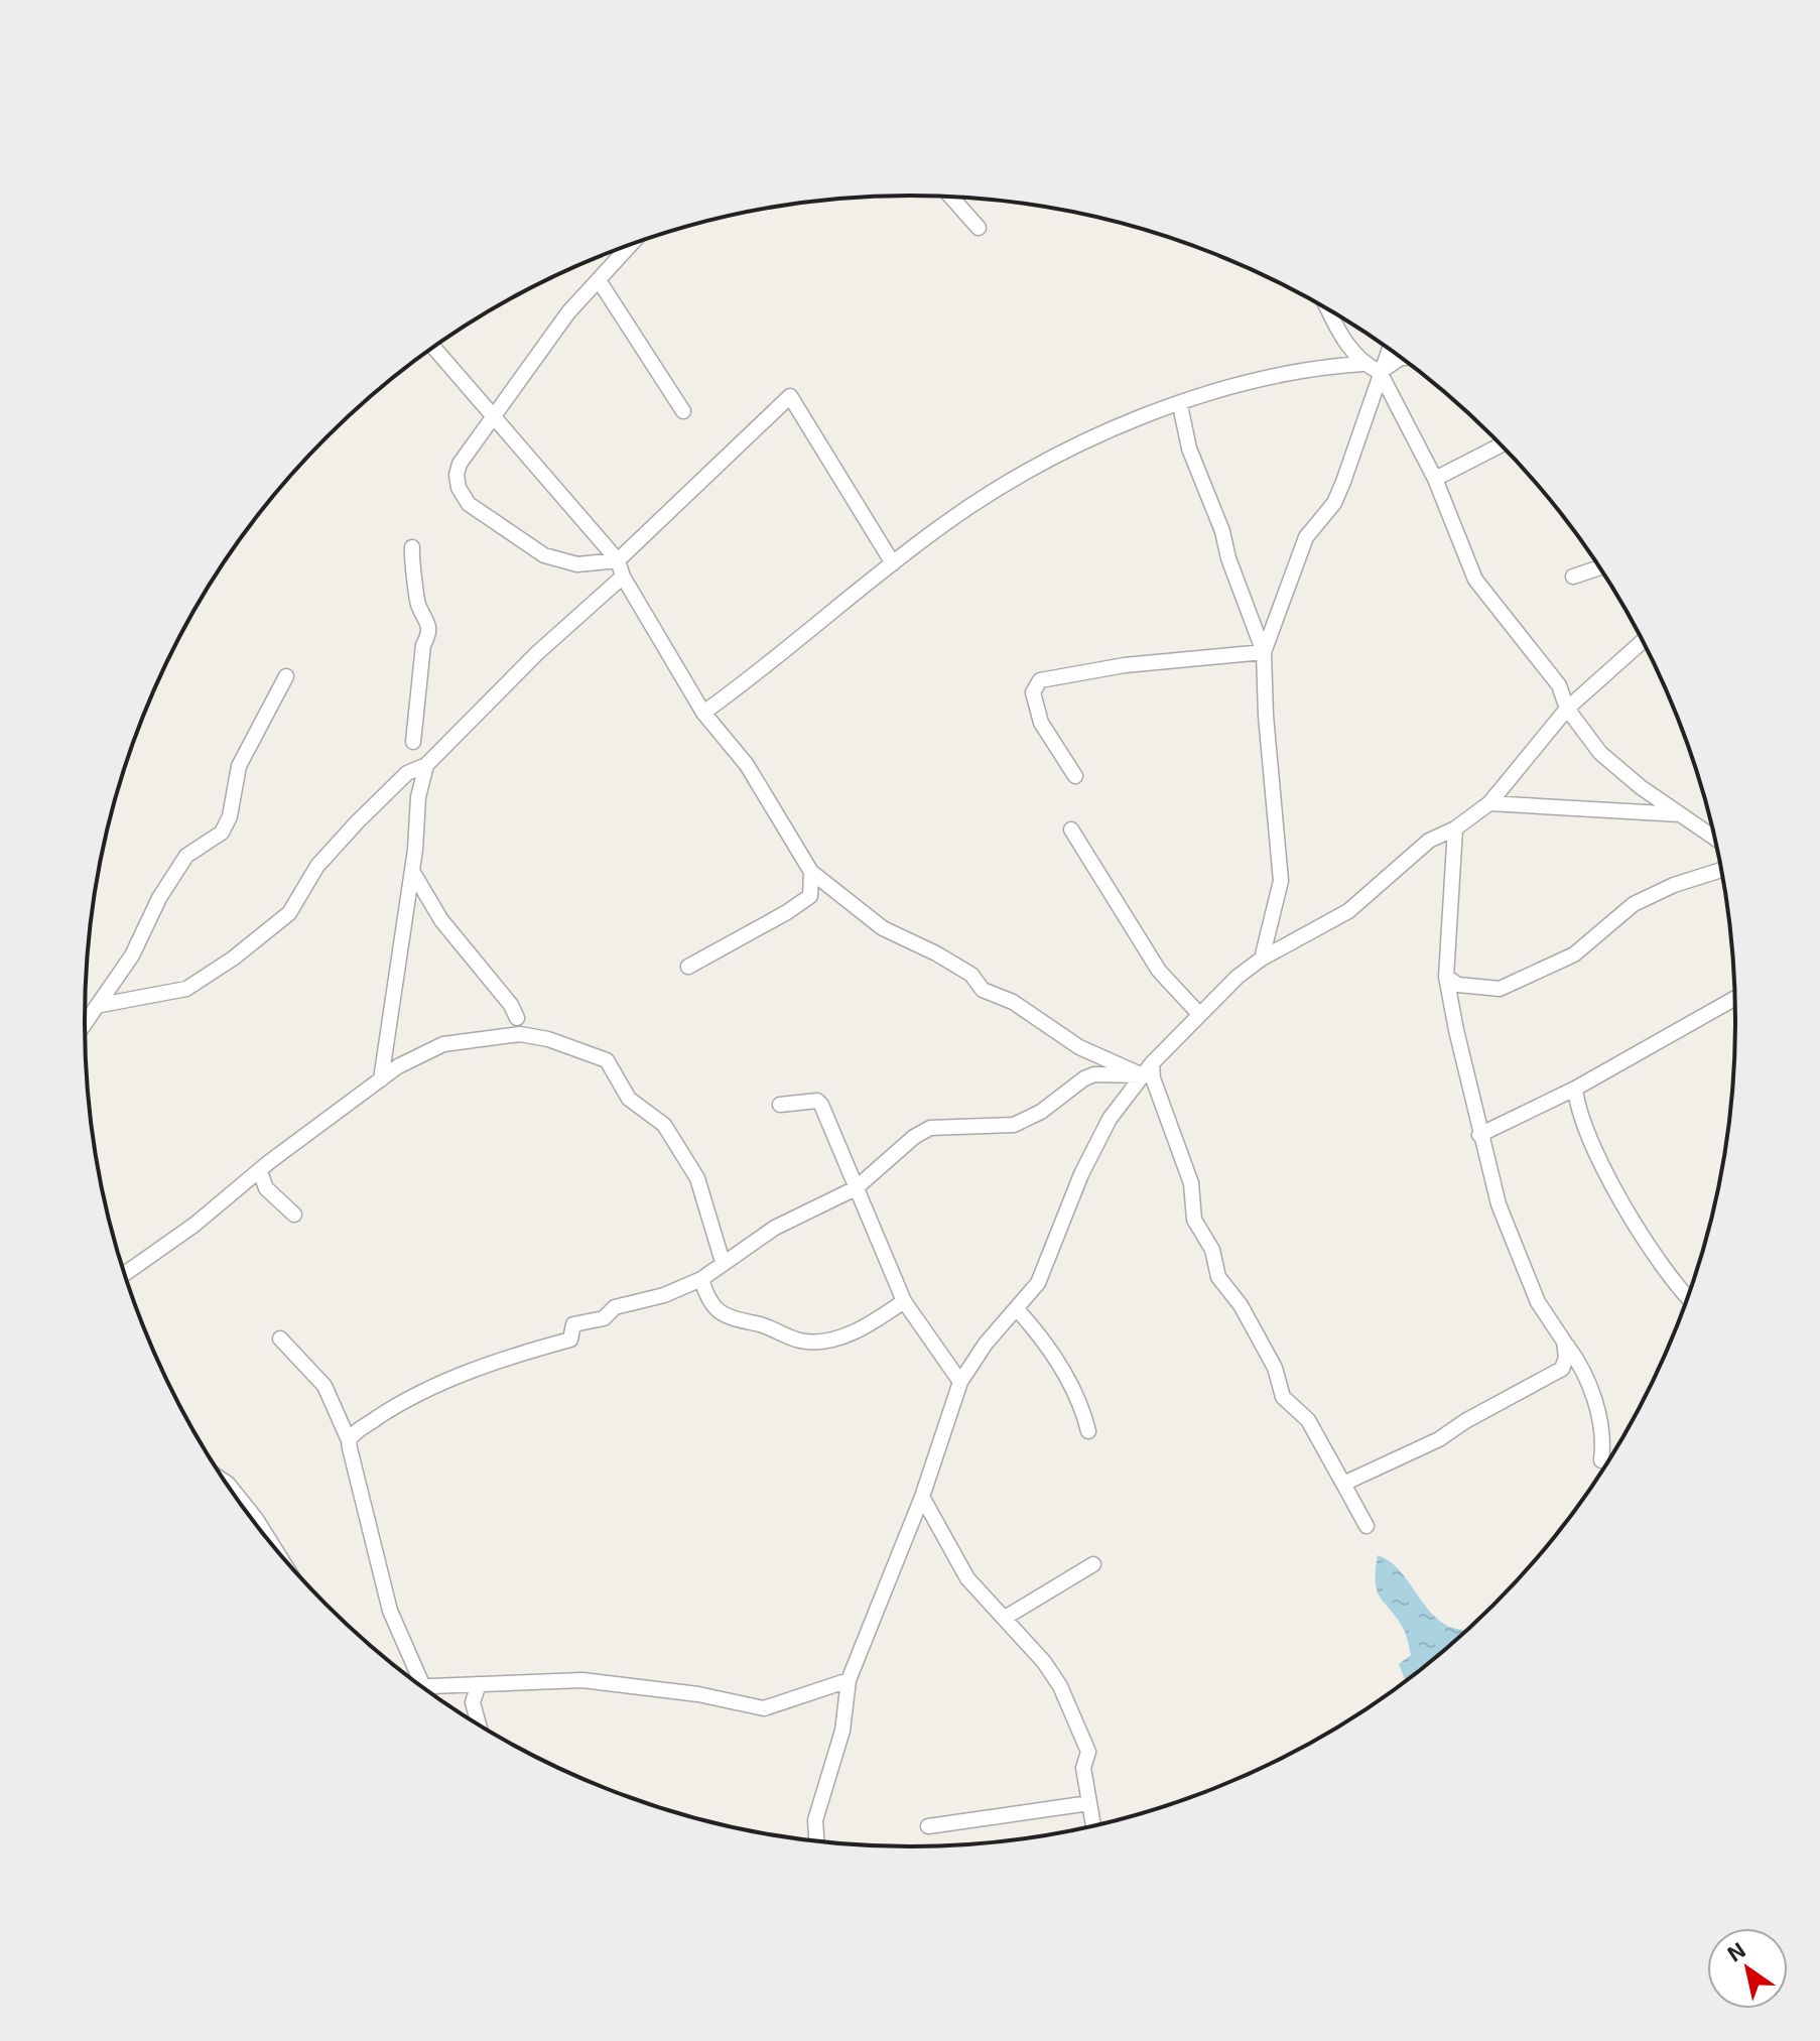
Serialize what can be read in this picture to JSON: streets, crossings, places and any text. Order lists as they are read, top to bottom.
{
  "north": "top left"
}
